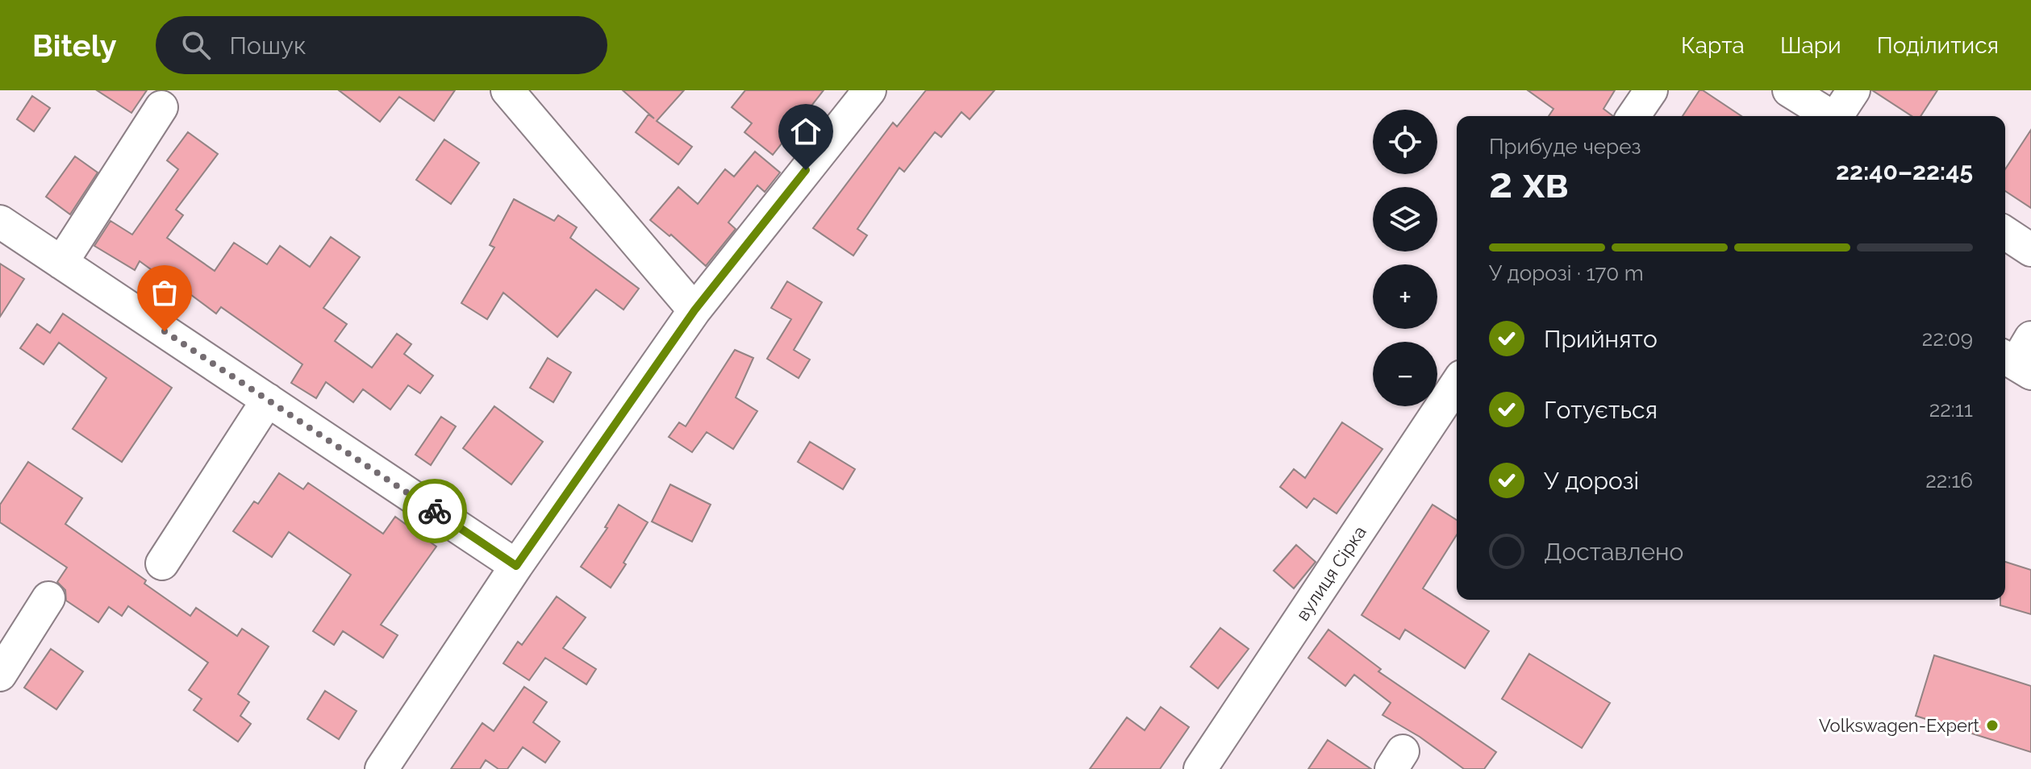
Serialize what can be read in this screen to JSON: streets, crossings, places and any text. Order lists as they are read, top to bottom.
{
  "streets": {
    "street": ["вулиця Сірка"]
  },
  "places": ["Volkswagen-Expert"],
  "page": {
    "header": "Bitely",
    "search": "Пошук",
    "nav": ["Карта", "Шари", "Поділитися"],
    "map_buttons": ["+", "−"],
    "heading": ["2 хв", "Прибуде через", "22:40–22:45"],
    "bar": "У дорозі · 170 m",
    "list": [
      ["Прийнято", "22:09"],
      ["Готується", "22:11"],
      ["У дорозі", "22:16"],
      "Доставлено"
    ]
  }
}
